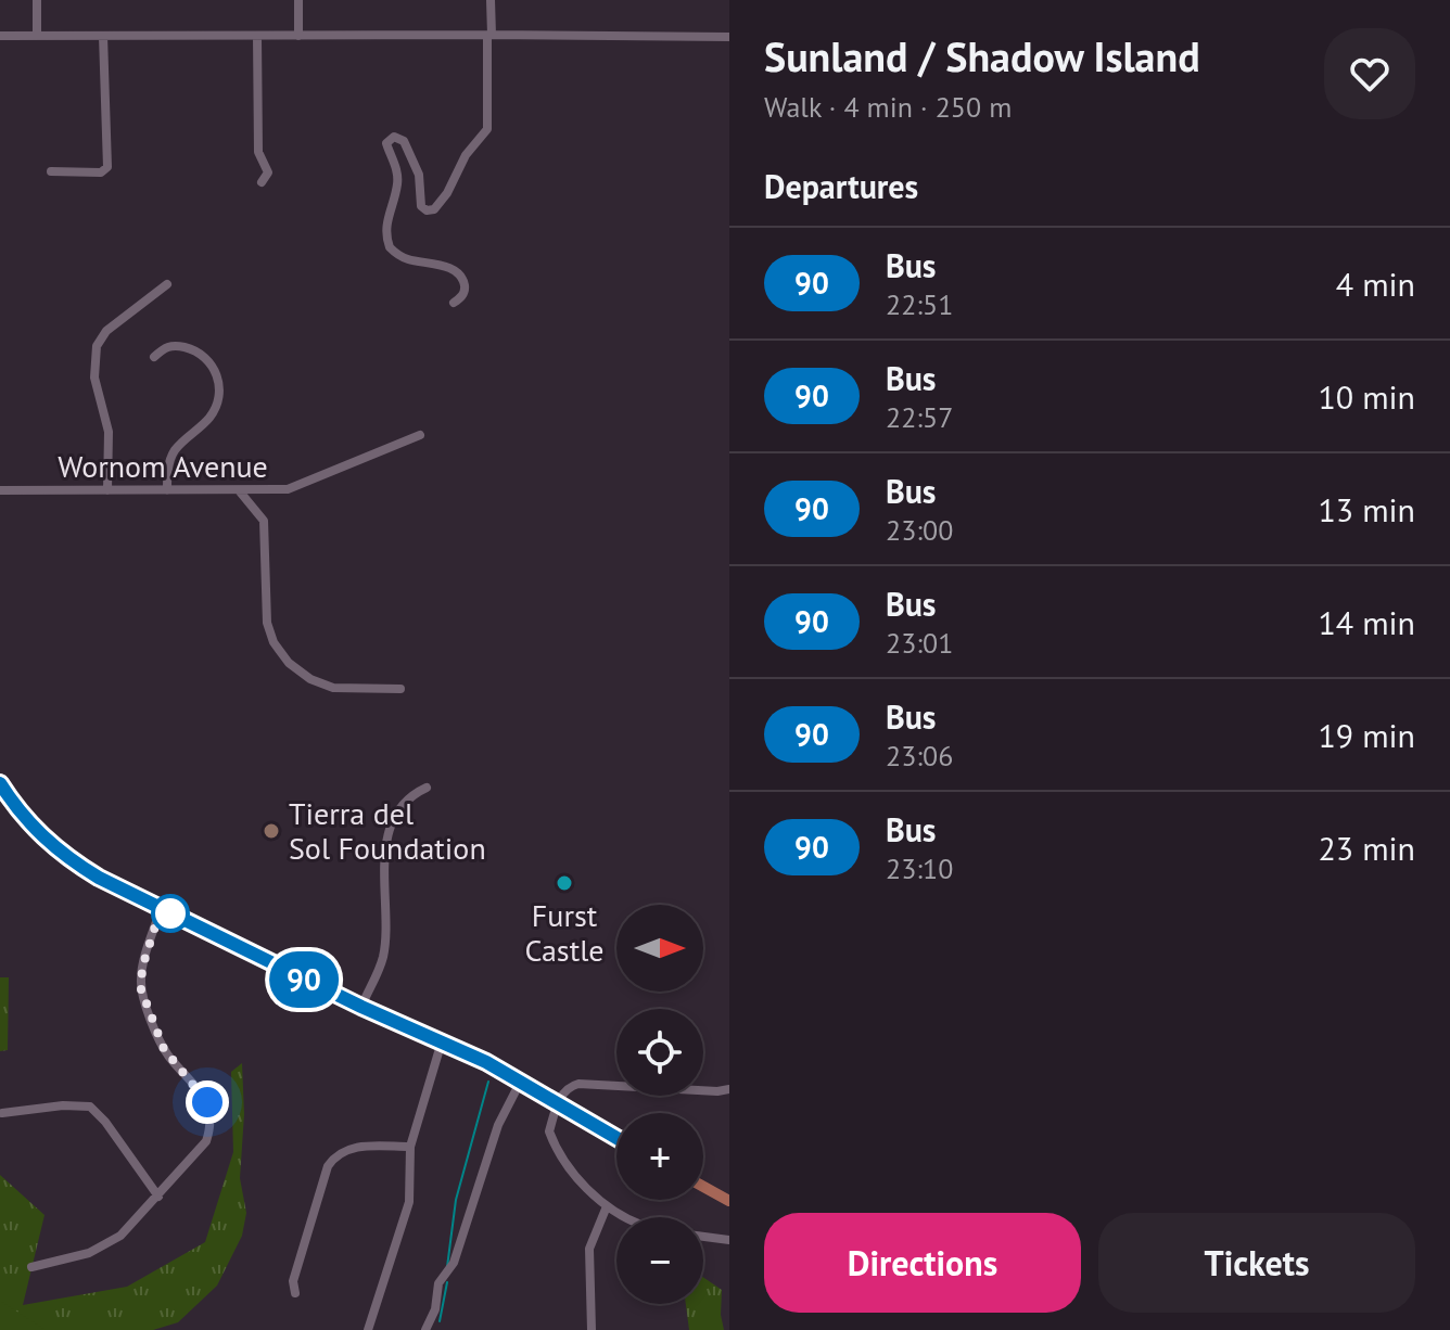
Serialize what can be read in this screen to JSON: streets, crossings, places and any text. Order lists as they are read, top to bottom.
{
  "streets": {
    "street": ["Wornom Avenue"]
  },
  "places": ["Tierra del Sol Foundation", "Furst Castle"],
  "lines": ["bus line 90"],
  "north": "right",
  "page": {
    "on_map": "90",
    "heading": [
      ["Sunland / Shadow Island", "Walk · 4 min · 250 m"],
      "Departures"
    ],
    "list": [
      {
        "mark": "90",
        "name": "Bus",
        "note": "22:51",
        "value": "4 min"
      },
      {
        "mark": "90",
        "name": "Bus",
        "note": "22:57",
        "value": "10 min"
      },
      {
        "mark": "90",
        "name": "Bus",
        "note": "23:00",
        "value": "13 min"
      },
      {
        "mark": "90",
        "name": "Bus",
        "note": "23:01",
        "value": "14 min"
      },
      {
        "mark": "90",
        "name": "Bus",
        "note": "23:06",
        "value": "19 min"
      },
      {
        "mark": "90",
        "name": "Bus",
        "note": "23:10",
        "value": "23 min"
      }
    ],
    "map_buttons": ["+", "−"],
    "buttons": ["Directions", "Tickets"]
  }
}
